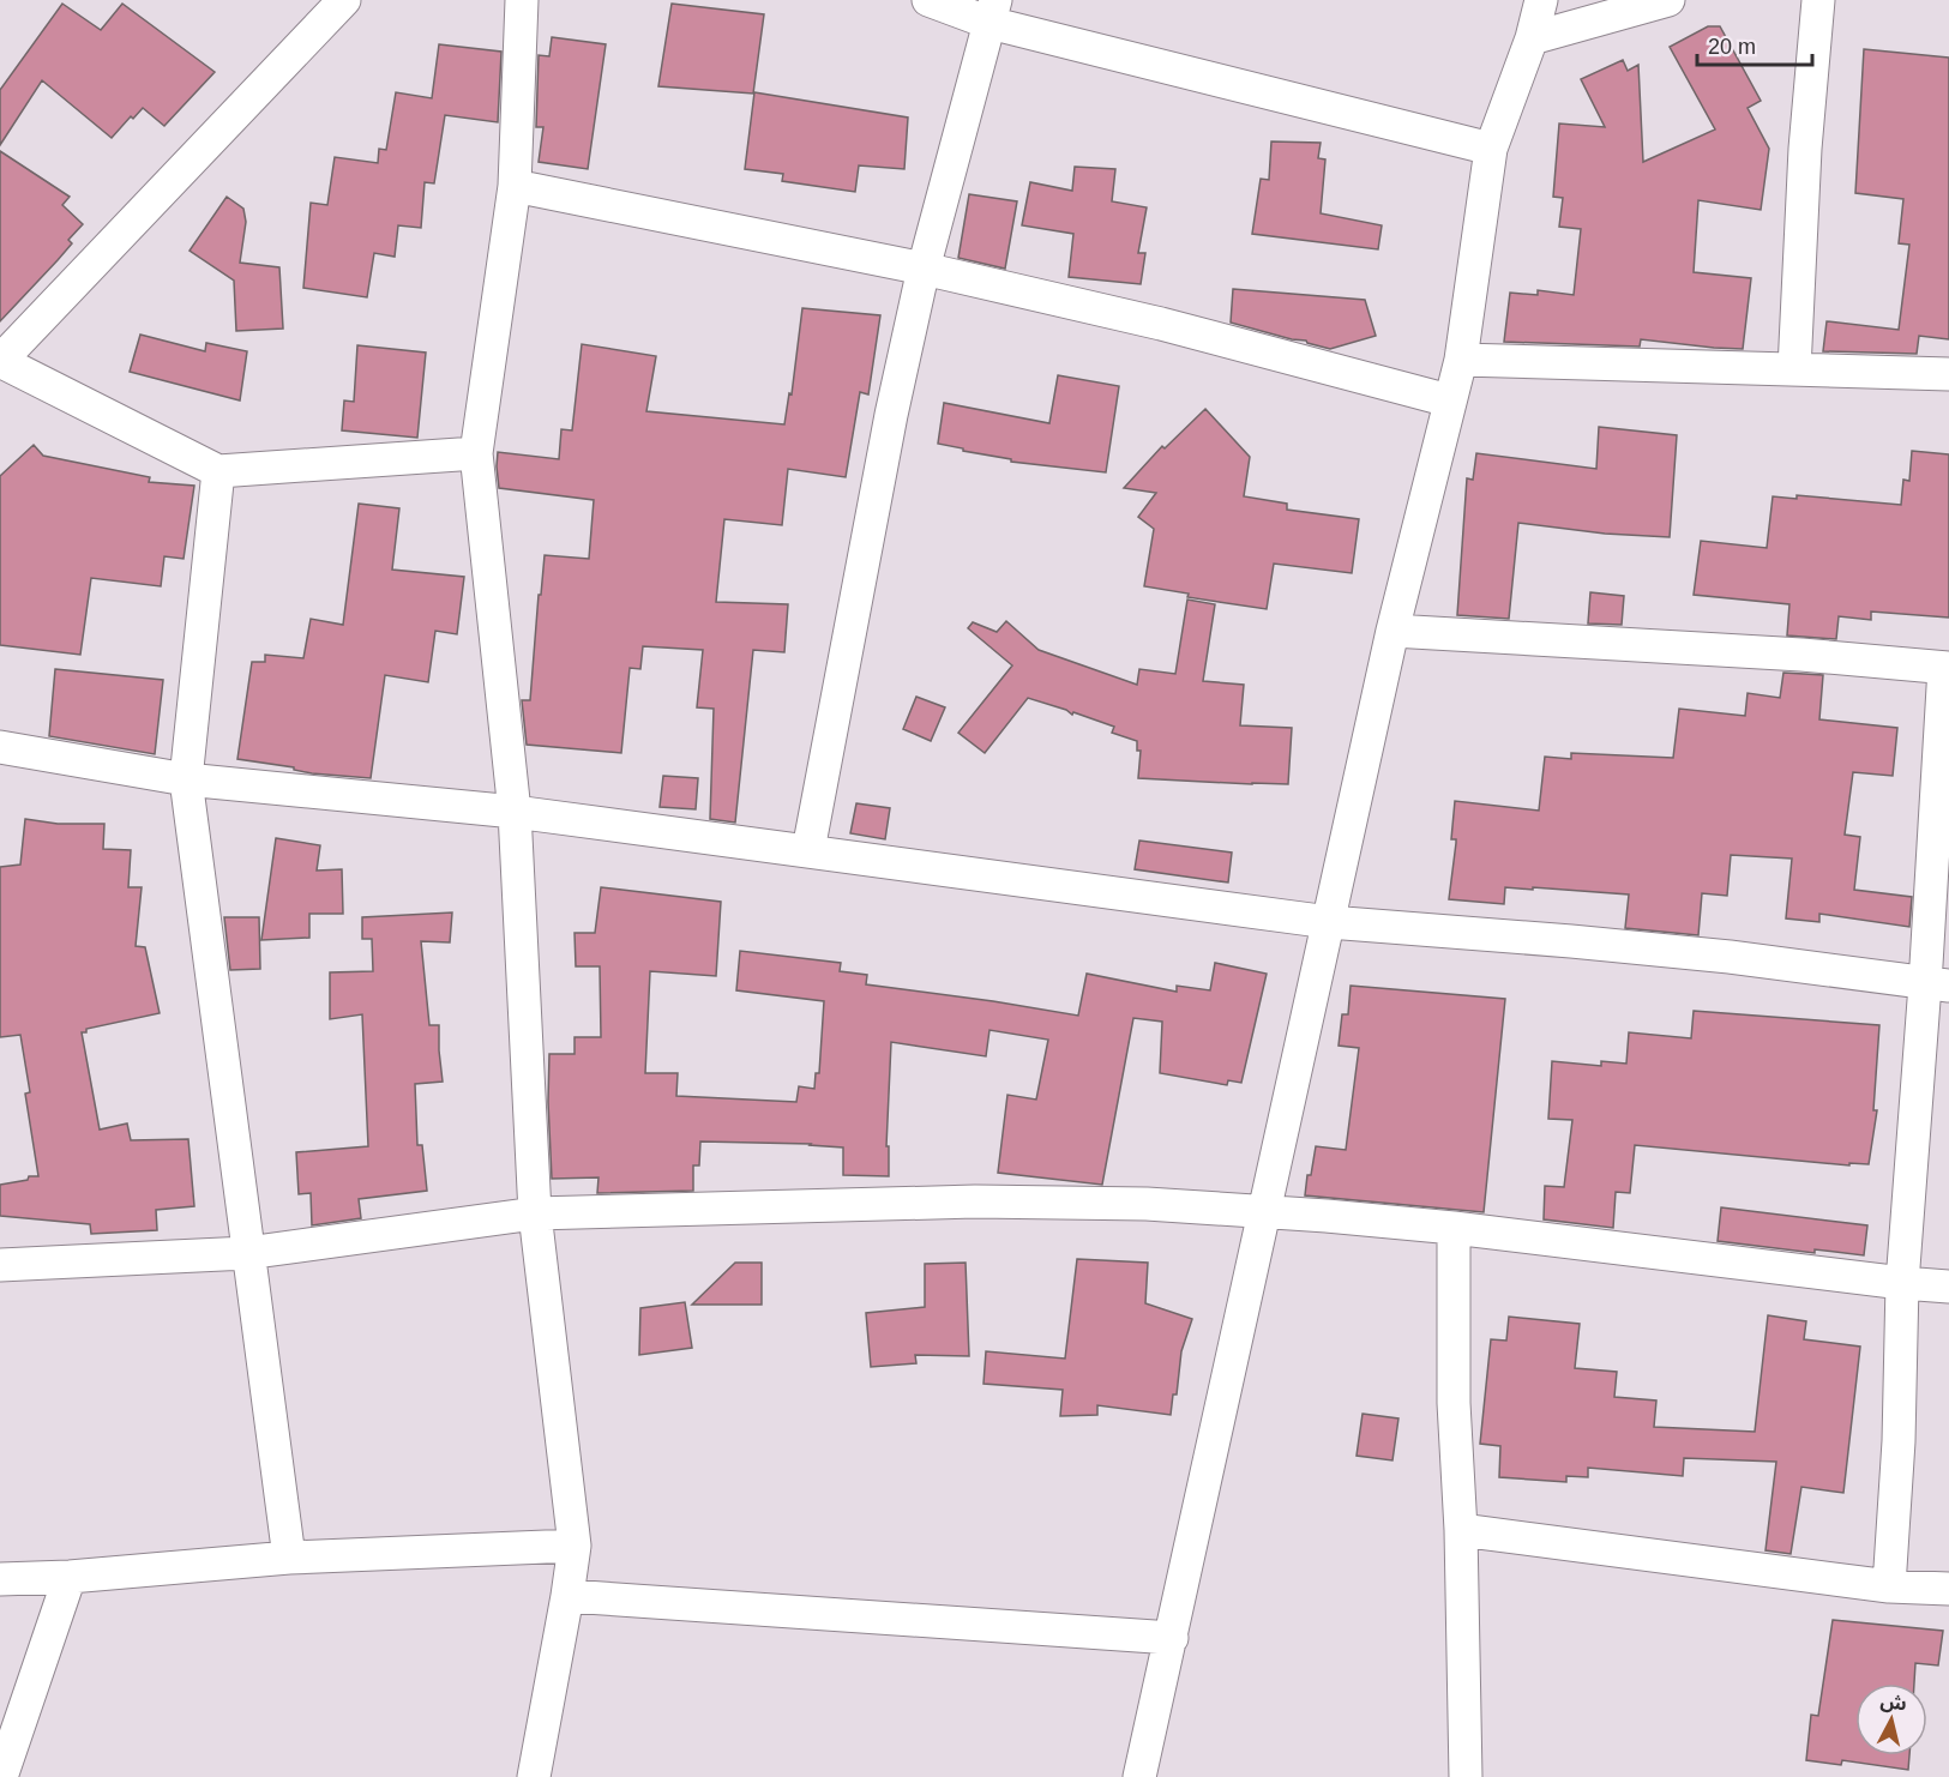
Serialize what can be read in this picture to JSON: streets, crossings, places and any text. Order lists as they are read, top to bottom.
{
  "scale_bar": "20 m",
  "north": "top"
}
